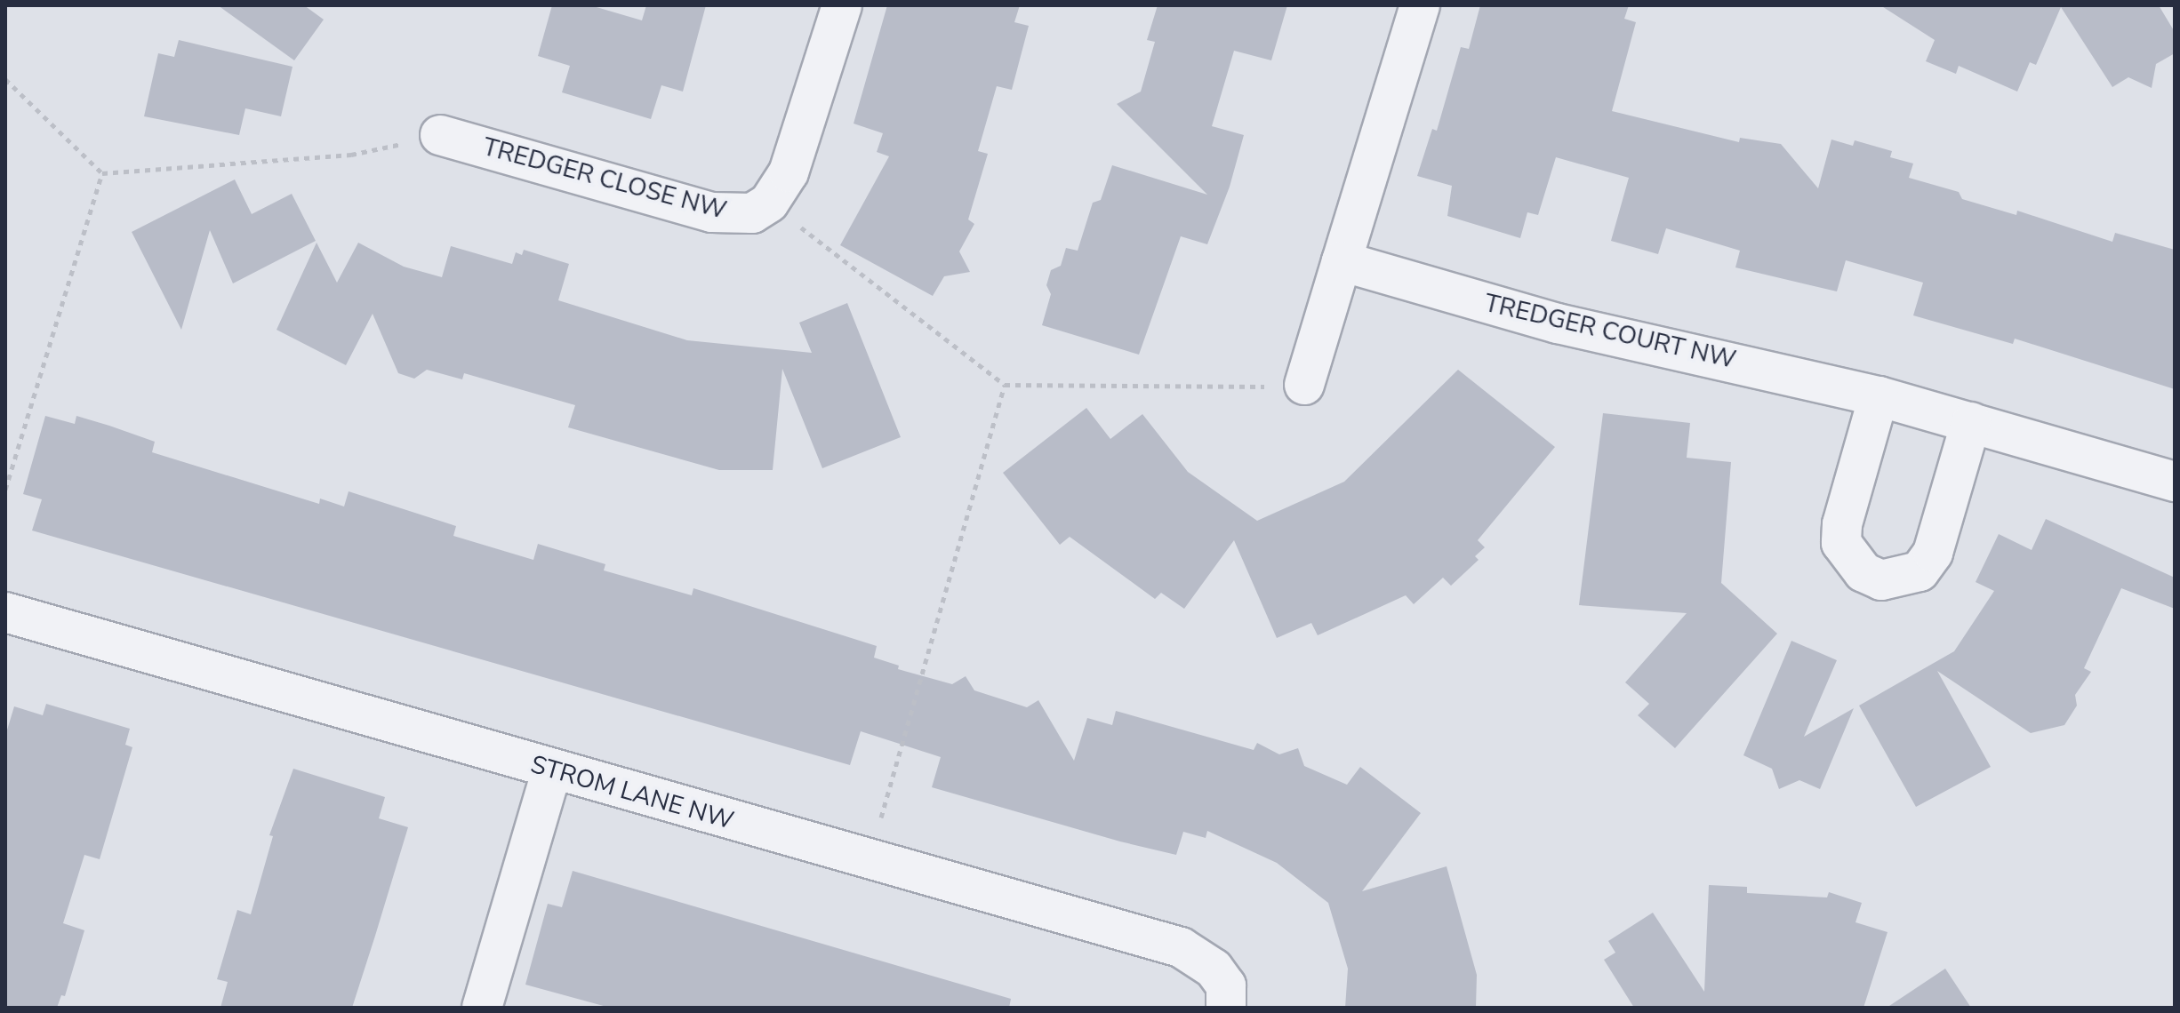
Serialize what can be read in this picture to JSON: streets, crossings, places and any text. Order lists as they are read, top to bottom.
{
  "streets": {
    "street": ["TREDGER CLOSE NW", "TREDGER COURT NW", "STROM LANE NW"]
  }
}
